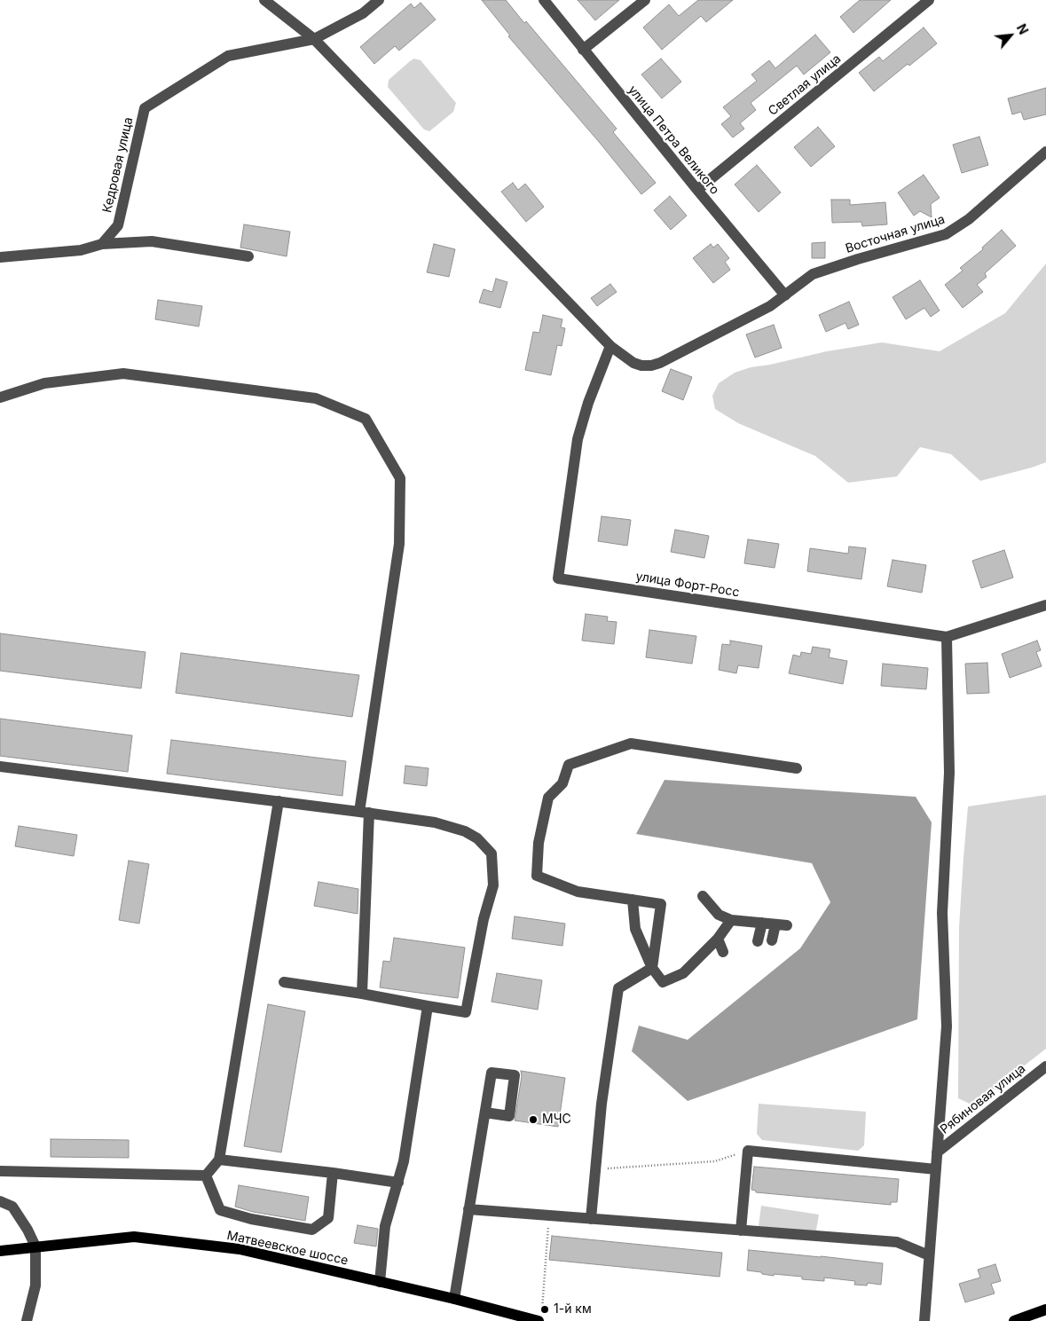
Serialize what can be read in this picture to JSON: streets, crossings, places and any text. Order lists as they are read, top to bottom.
{
  "streets": {
    "main road": ["Матвеевское шоссе"],
    "street": [
      "Светлая улица",
      "улица Петра Великого",
      "Кедровая улица",
      "Восточная улица",
      "улица Форт-Росс",
      "Рябиновая улица"
    ]
  },
  "crossings": [
    ["Светлая улица", "улица Петра Великого"],
    ["улица Петра Великого", "Восточная улица"],
    ["Кедровая улица", "Восточная улица"],
    ["Восточная улица", "улица Форт-Росс"]
  ],
  "places": ["МЧС", "1-й км"],
  "north": "top right"
}
